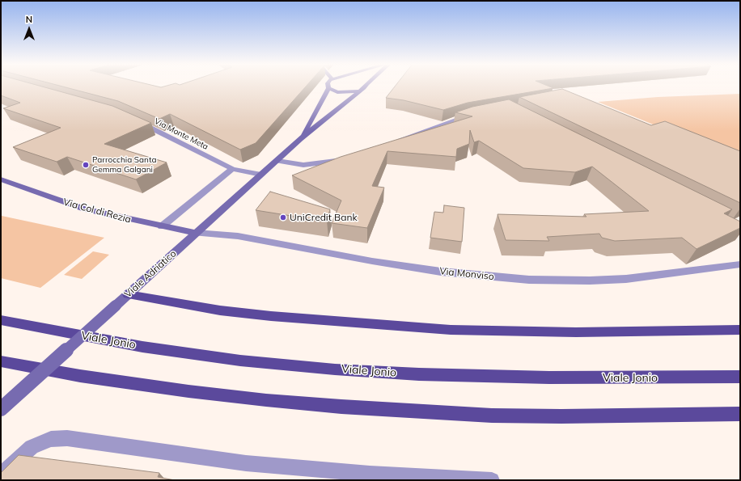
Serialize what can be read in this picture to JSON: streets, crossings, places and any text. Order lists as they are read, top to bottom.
{
  "streets": {
    "main road": ["Viale Jonio"],
    "street": [
      "Via Monte Meta",
      "Via Col di Rezia",
      "Viale Adriatico",
      "Via Monviso"
    ]
  },
  "crossings": [
    ["Via Monte Meta", "Viale Adriatico"],
    ["Via Col di Rezia", "Viale Adriatico"],
    ["Via Col di Rezia", "Via Monviso"],
    ["Viale Adriatico", "Via Monviso"]
  ],
  "places": ["Parrocchia Santa Gemma Galgani", "UniCredit Bank"],
  "north": "top"
}
